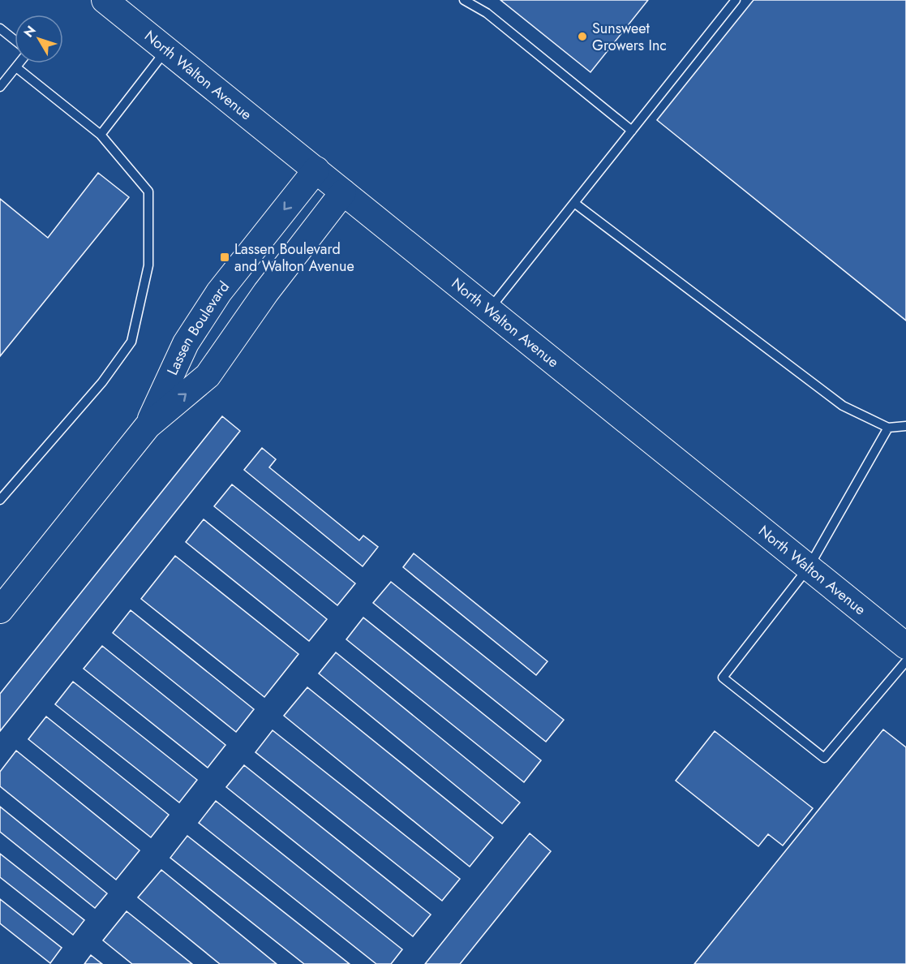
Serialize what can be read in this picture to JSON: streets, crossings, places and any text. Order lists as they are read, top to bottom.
{
  "streets": {
    "main road": ["North Walton Avenue", "Lassen Boulevard"]
  },
  "crossings": [
    ["North Walton Avenue", "Lassen Boulevard"]
  ],
  "places": {
    "other": ["Sunsweet Growers Inc"],
    "transit": ["Lassen Boulevard and Walton Avenue"]
  },
  "north": "top left"
}
